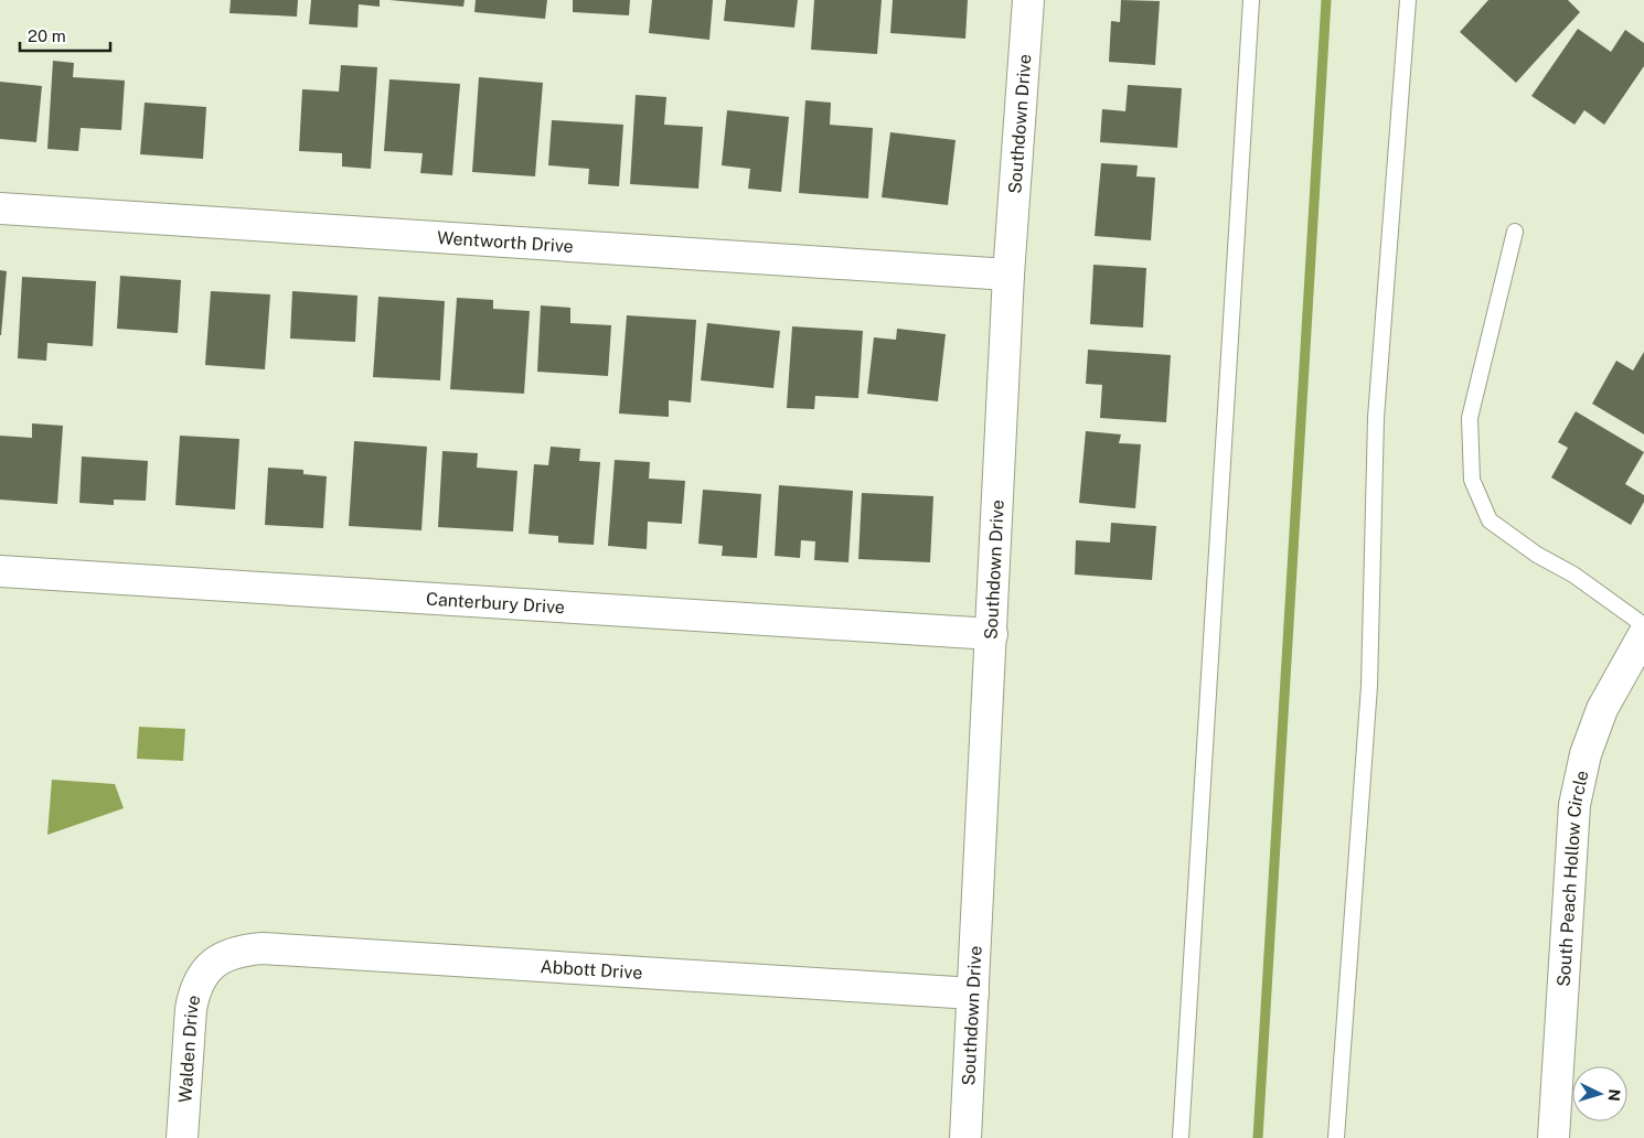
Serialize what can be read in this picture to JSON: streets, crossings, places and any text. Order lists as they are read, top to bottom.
{
  "streets": {
    "street": [
      "Southdown Drive",
      "Wentworth Drive",
      "Canterbury Drive",
      "South Peach Hollow Circle",
      "Abbott Drive",
      "Walden Drive"
    ]
  },
  "crossings": [
    ["Southdown Drive", "Wentworth Drive"],
    ["Southdown Drive", "Canterbury Drive"],
    ["Southdown Drive", "Abbott Drive"],
    ["Abbott Drive", "Walden Drive"]
  ],
  "scale_bar": "20 m",
  "north": "right"
}
